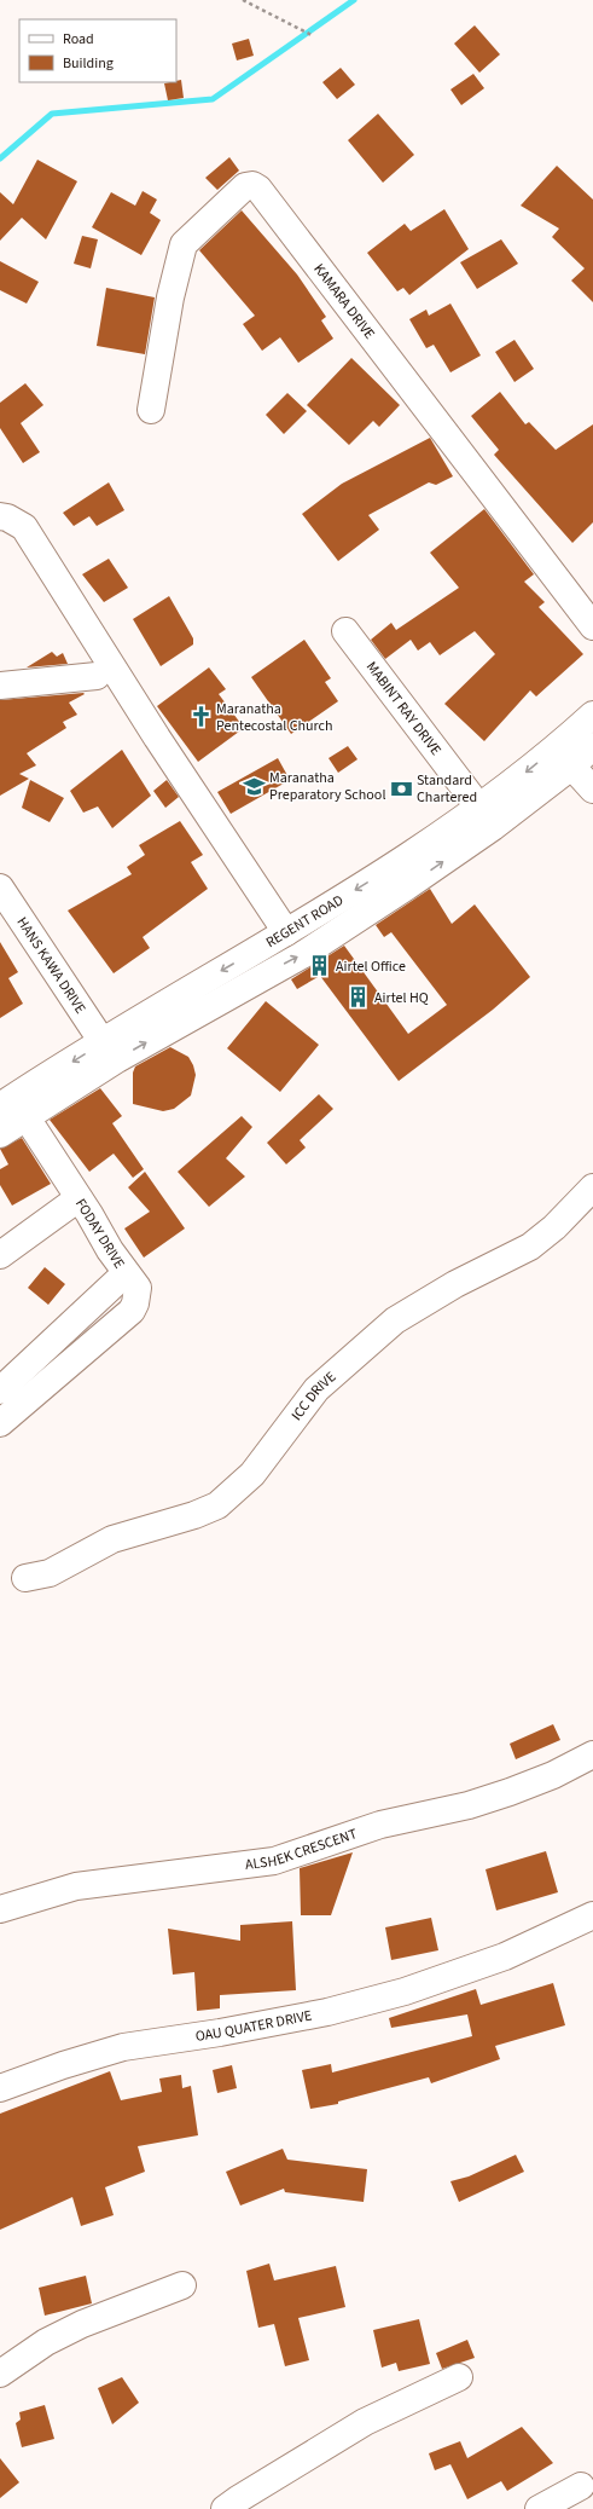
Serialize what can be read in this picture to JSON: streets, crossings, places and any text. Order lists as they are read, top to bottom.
{
  "streets": {
    "street": [
      "KAMARA DRIVE",
      "MABINT RAY DRIVE",
      "REGENT ROAD",
      "HANS KAWA DRIVE",
      "FODAY DRIVE",
      "ICC DRIVE",
      "ALSHEK CRESCENT",
      "OAU QUATER DRIVE"
    ]
  },
  "crossings": [
    ["MABINT RAY DRIVE", "REGENT ROAD"],
    ["REGENT ROAD", "HANS KAWA DRIVE"],
    ["REGENT ROAD", "FODAY DRIVE"]
  ],
  "places": {
    "church": ["Maranatha Pentecostal Church"],
    "school or university": ["Maranatha Preparatory School"],
    "bank": ["Standard Chartered"],
    "building": ["Airtel Office", "Airtel HQ"]
  },
  "legend": ["Road", "Building"]
}
